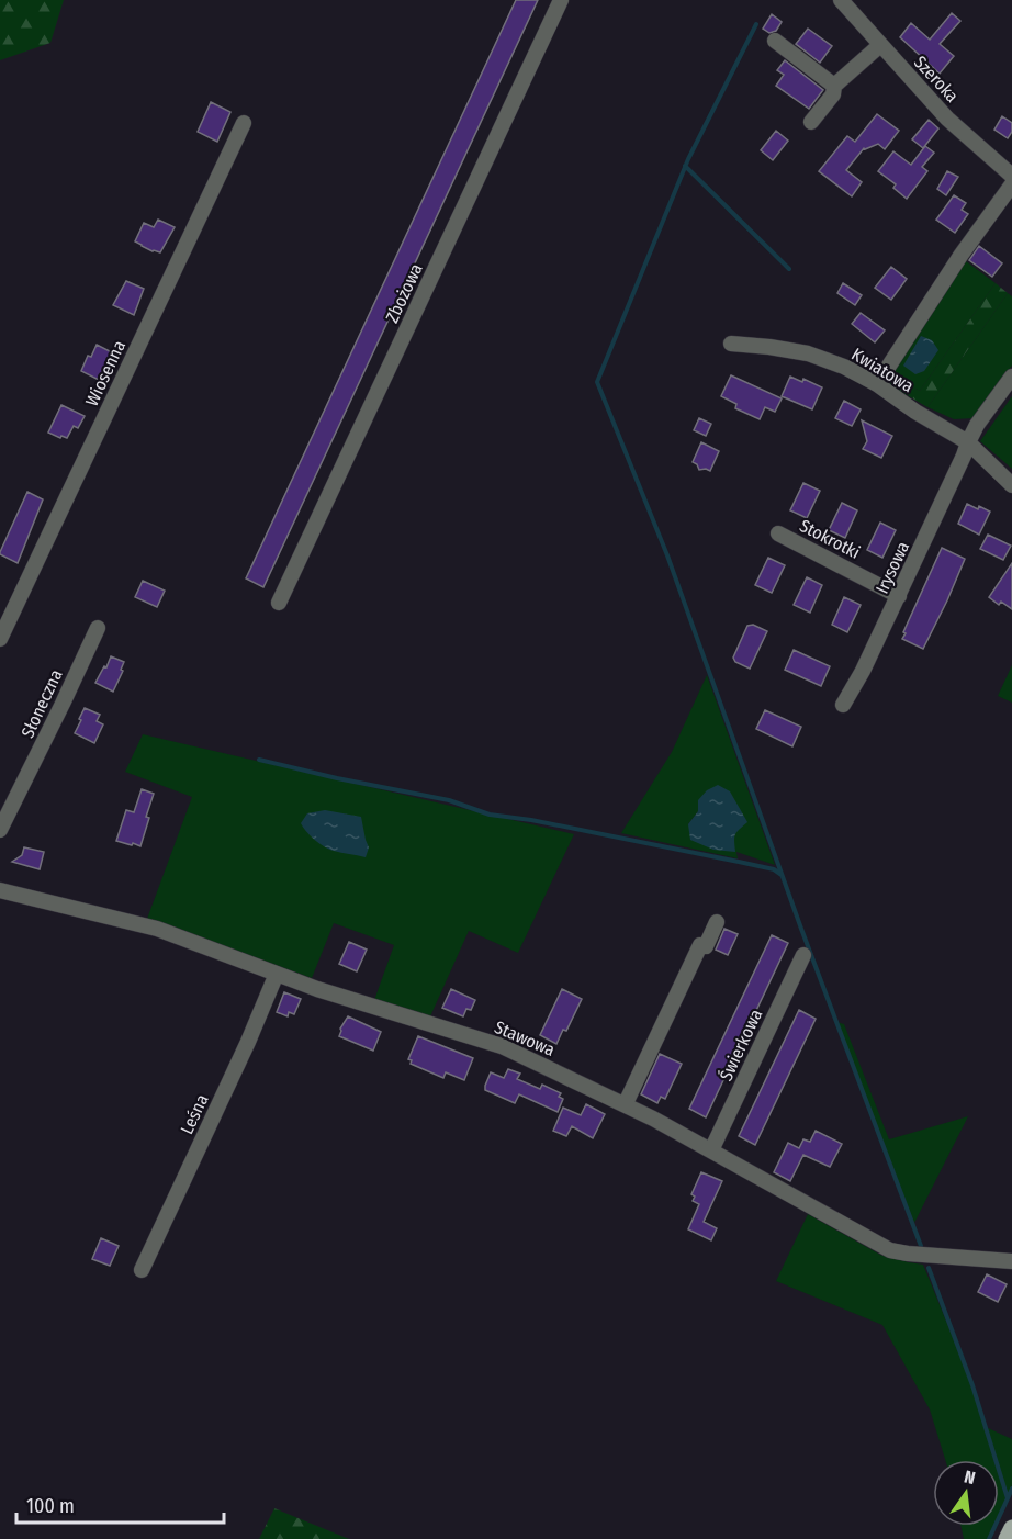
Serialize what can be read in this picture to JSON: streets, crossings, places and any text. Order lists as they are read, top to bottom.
{
  "streets": {
    "street": [
      "Szeroka",
      "Zbożowa",
      "Kwiatowa",
      "Wiosenna",
      "Stokrotki",
      "Irysowa",
      "Słoneczna",
      "Stawowa",
      "Świerkowa",
      "Leśna"
    ]
  },
  "crossings": [
    ["Kwiatowa", "Irysowa"],
    ["Stokrotki", "Irysowa"],
    ["Stawowa", "Świerkowa"],
    ["Stawowa", "Leśna"]
  ],
  "scale_bar": "100 m",
  "north": "top"
}
